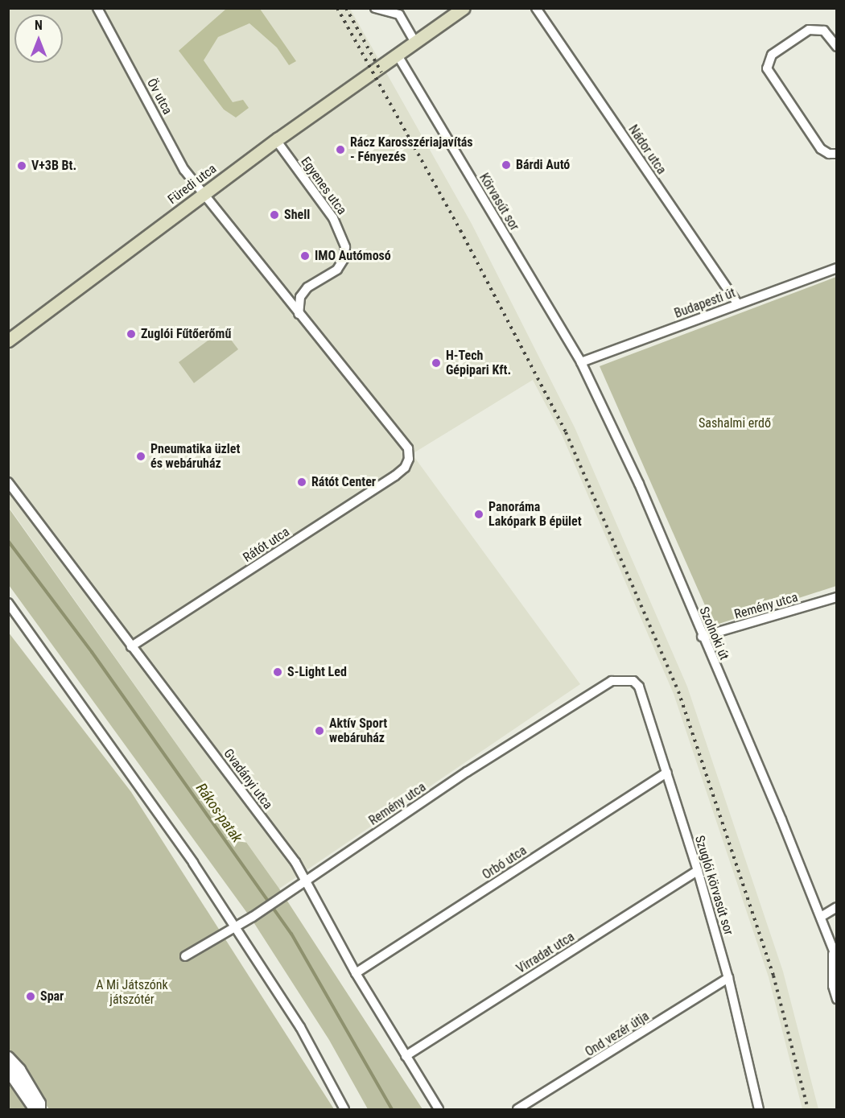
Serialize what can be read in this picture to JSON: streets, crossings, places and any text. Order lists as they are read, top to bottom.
{
  "streets": {
    "main road": ["Füredi utca"],
    "street": [
      "Öv utca",
      "Nádor utca",
      "Egyenes utca",
      "Körvasút sor",
      "Budapesti út",
      "Rátót utca",
      "Remény utca",
      "Szolnoki út",
      "Gvadányi utca",
      "Orbó utca",
      "Szuglói körvasút sor",
      "Virradat utca",
      "Ond vezér útja"
    ]
  },
  "crossings": [
    ["Öv utca", "Füredi utca"],
    ["Nádor utca", "Budapesti út"],
    ["Füredi utca", "Egyenes utca"],
    ["Füredi utca", "Körvasút sor"],
    ["Egyenes utca", "Rátót utca"],
    ["Körvasút sor", "Budapesti út"],
    ["Körvasút sor", "Szolnoki út"],
    ["Budapesti út", "Szolnoki út"],
    ["Rátót utca", "Gvadányi utca"],
    ["Remény utca", "Szolnoki út"],
    ["Remény utca", "Gvadányi utca"],
    ["Remény utca", "Szuglói körvasút sor"],
    ["Gvadányi utca", "Orbó utca"],
    ["Gvadányi utca", "Virradat utca"],
    ["Orbó utca", "Szuglói körvasút sor"],
    ["Szuglói körvasút sor", "Virradat utca"],
    ["Szuglói körvasút sor", "Ond vezér útja"]
  ],
  "water": ["Rákos-patak"],
  "parks": ["Sashalmi erdő", "A Mi Játszónk játszótér"],
  "places": [
    "Rácz Karosszériajavítás - Fényezés",
    "Bárdi Autó",
    "V+3B Bt.",
    "Shell",
    "IMO Autómosó",
    "Zuglói Fűtőerőmű",
    "H-Tech Gépipari Kft.",
    "Pneumatika üzlet és webáruház",
    "Rátót Center",
    "Panoráma Lakópark B épület",
    "S-Light Led",
    "Aktív Sport webáruház",
    "Spar"
  ],
  "north": "top"
}
